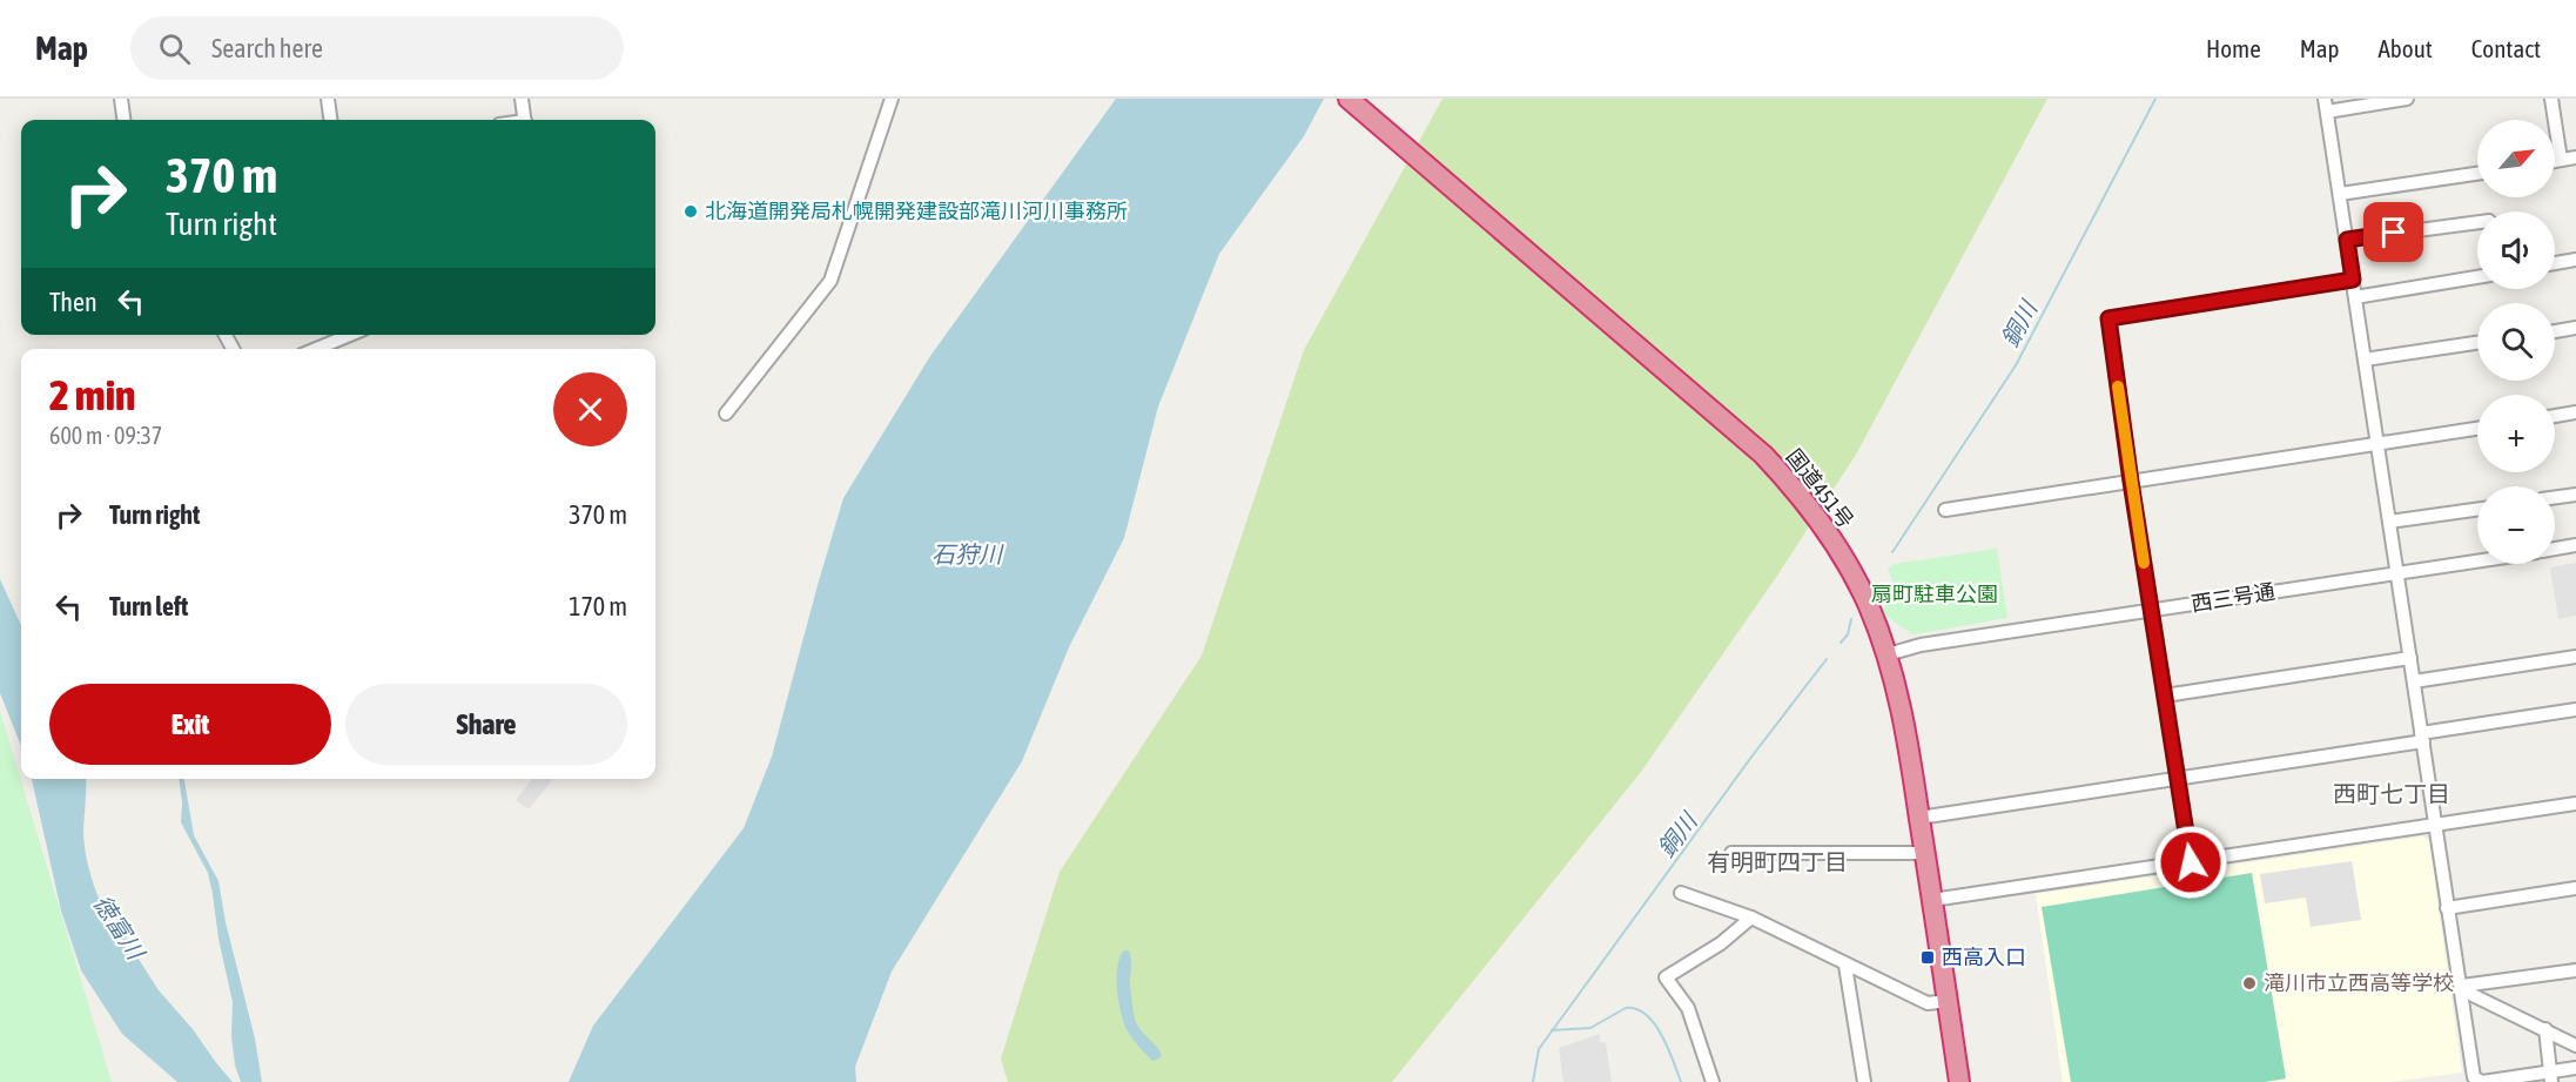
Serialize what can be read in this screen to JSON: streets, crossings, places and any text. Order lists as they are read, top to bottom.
{
  "streets": {
    "highway": ["国道451号"],
    "street": ["西三号通"]
  },
  "crossings": [
    ["国道451号", "西三号通"]
  ],
  "districts": ["西町七丁目", "有明町四丁目"],
  "water": ["銅川", "石狩川", "徳富川"],
  "parks": ["扇町駐車公園"],
  "places": {
    "other": ["北海道開発局札幌開発建設部滝川河川事務所", "滝川市立西高等学校"],
    "transit": ["西高入口"]
  },
  "north": "top right",
  "page": {
    "header": "Map",
    "search": "Search here",
    "nav": [
      "Home",
      "Map",
      "About",
      "Contact"
    ],
    "map_buttons": ["+", "−"],
    "turn": ["370 m", "Turn right"],
    "then": "Then",
    "heading": ["2 min", "600 m · 09:37"],
    "list": [
      {
        "name": "Turn right",
        "value": "370 m"
      },
      {
        "name": "Turn left",
        "value": "170 m"
      }
    ],
    "buttons": ["Exit", "Share"]
  }
}
